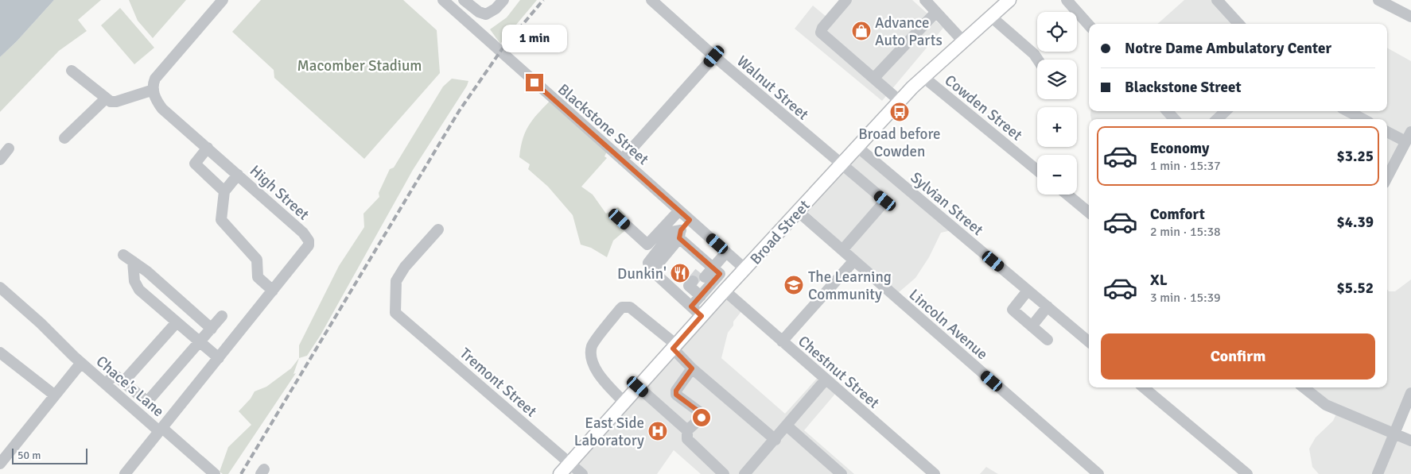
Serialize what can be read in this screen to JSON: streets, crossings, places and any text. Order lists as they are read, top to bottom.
{
  "streets": {
    "main road": ["Broad Street"],
    "street": [
      "Walnut Street",
      "Cowden Street",
      "Blackstone Street",
      "High Street",
      "Sylvian Street",
      "Lincoln Avenue",
      "Chestnut Street",
      "Tremont Street",
      "Chace's Lane"
    ]
  },
  "crossings": [
    ["Walnut Street", "Broad Street"],
    ["Walnut Street", "Lincoln Avenue"],
    ["Cowden Street", "Broad Street"],
    ["Blackstone Street", "Broad Street"],
    ["High Street", "Chace's Lane"],
    ["Sylvian Street", "Broad Street"],
    ["Broad Street", "Lincoln Avenue"],
    ["Broad Street", "Chestnut Street"],
    ["Broad Street", "Tremont Street"]
  ],
  "parks": ["Macomber Stadium"],
  "places": {
    "shop": ["Advance Auto Parts"],
    "bus stop": ["Broad before Cowden"],
    "restaurant": ["Dunkin'"],
    "school or university": ["The Learning Community"],
    "hospital": ["East Side Laboratory"]
  },
  "scale_bar": "50 m",
  "page": {
    "map_buttons": ["+", "−"],
    "banner": ["Notre Dame Ambulatory Center", "Blackstone Street"],
    "bubble": "1 min",
    "list": [
      {
        "name": "Economy",
        "note": "1 min · 15:37",
        "value": "$3.25"
      },
      {
        "name": "Comfort",
        "note": "2 min · 15:38",
        "value": "$4.39"
      },
      {
        "name": "XL",
        "note": "3 min · 15:39",
        "value": "$5.52"
      }
    ],
    "buttons": "Confirm",
    "scale": "50 m"
  }
}
